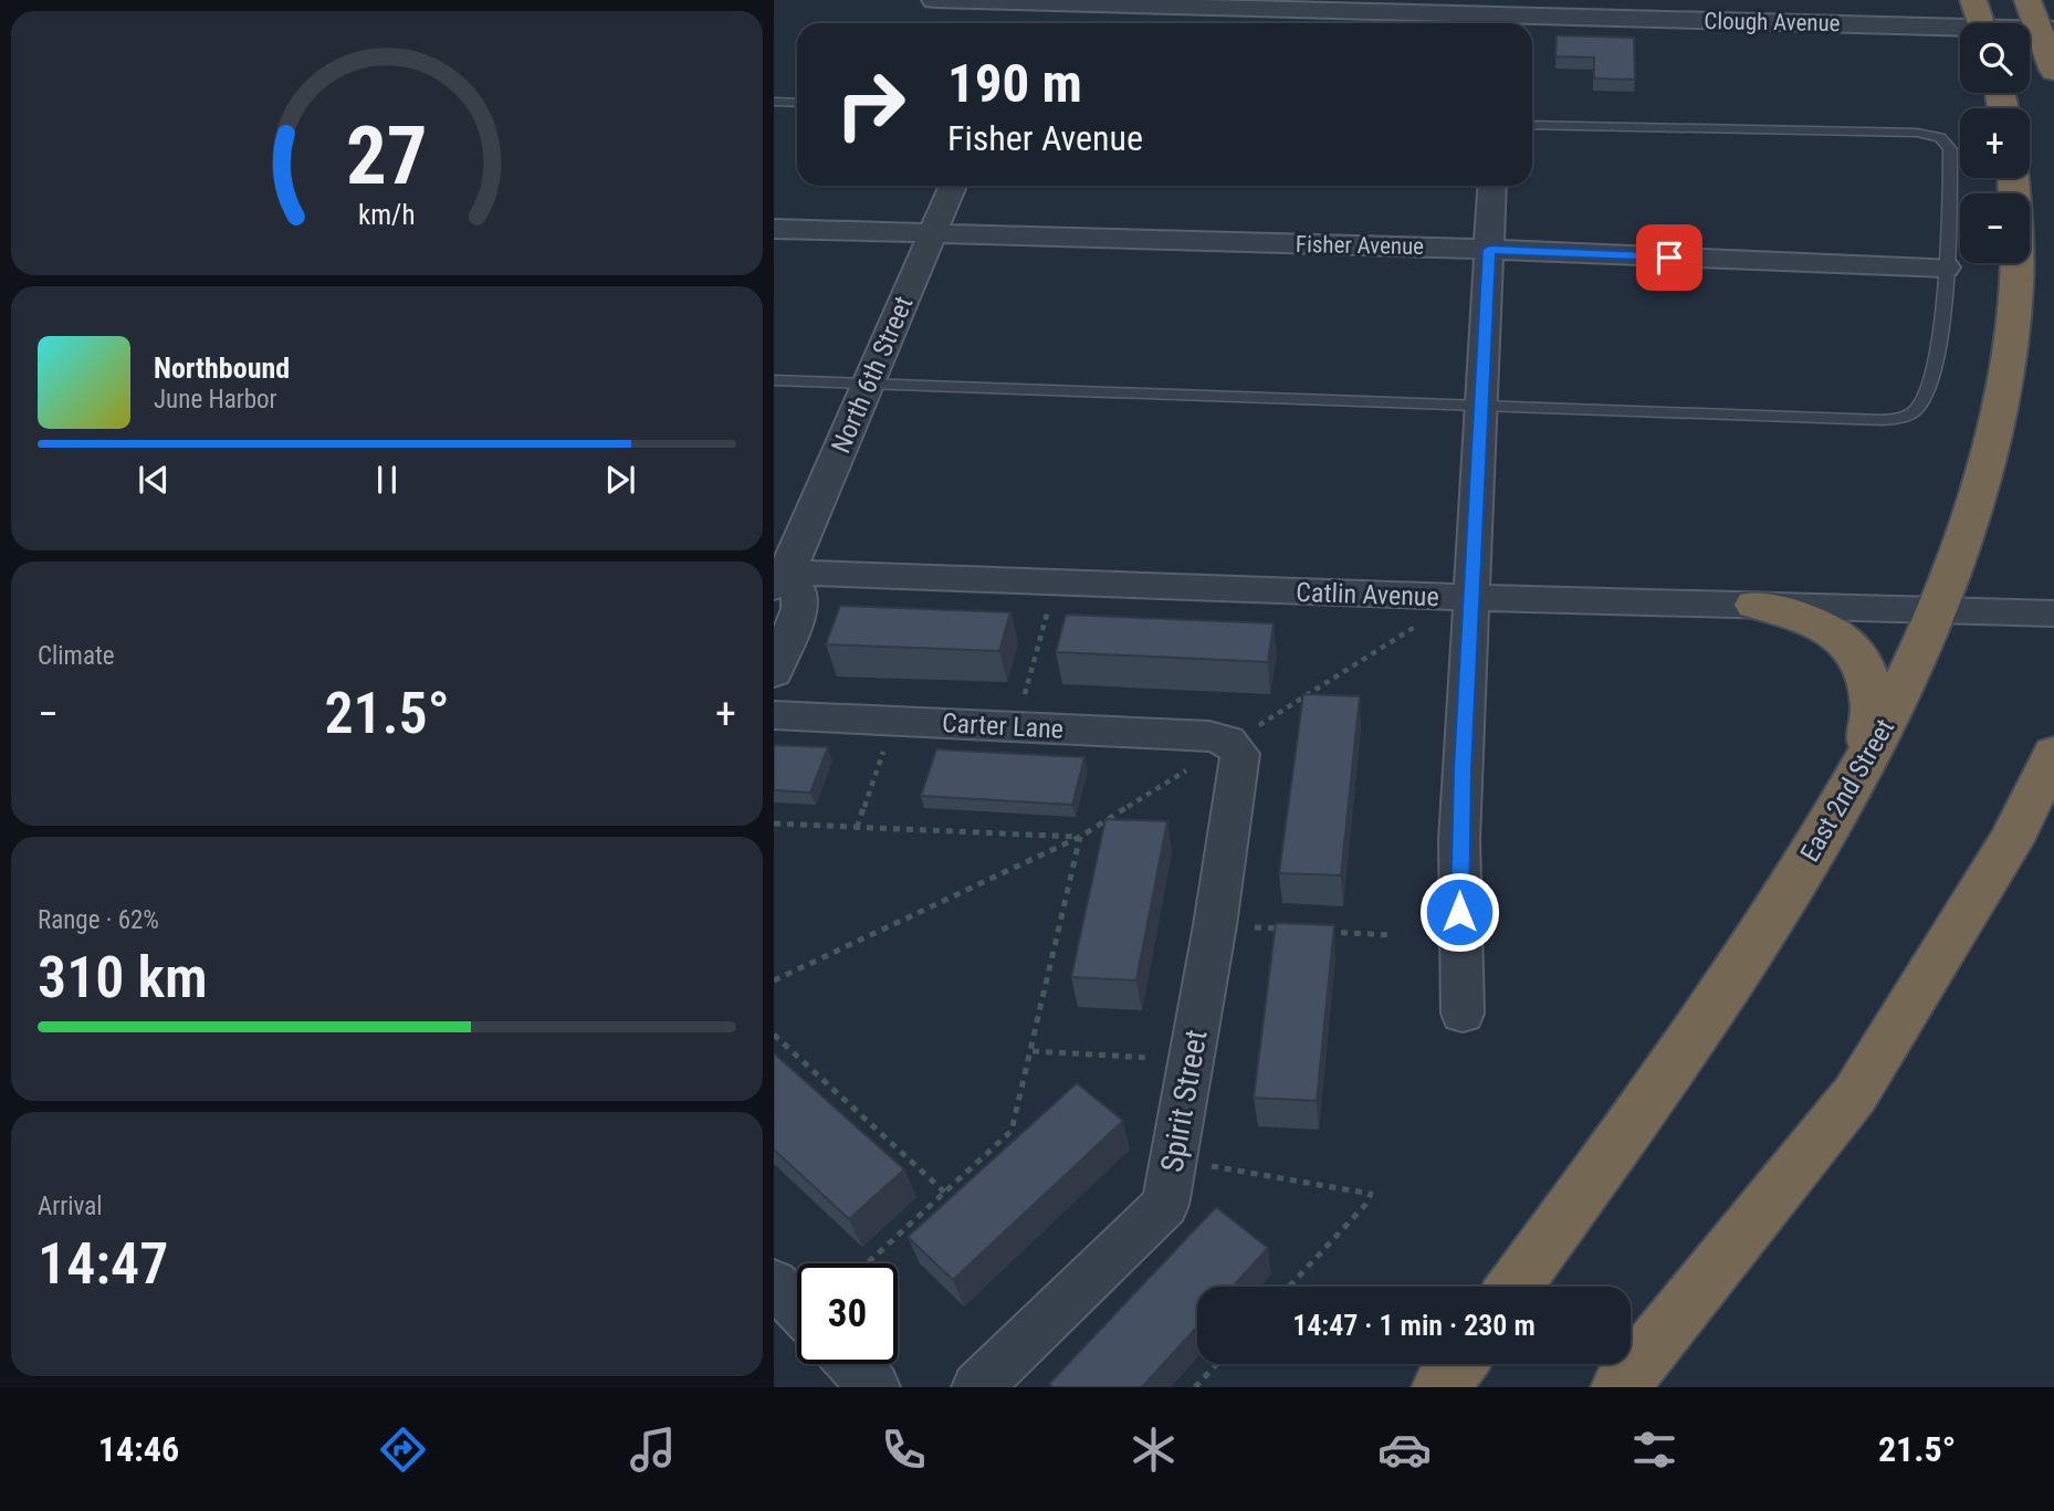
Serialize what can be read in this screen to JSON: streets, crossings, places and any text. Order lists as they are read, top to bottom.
{
  "streets": {
    "highway": ["East 2nd Street"],
    "street": [
      "Clough Avenue",
      "Fisher Avenue",
      "North 6th Street",
      "Catlin Avenue",
      "Carter Lane",
      "Spirit Street"
    ]
  },
  "crossings": [
    ["Fisher Avenue", "North 6th Street"],
    ["North 6th Street", "Catlin Avenue"],
    ["Catlin Avenue", "East 2nd Street"],
    ["Carter Lane", "Spirit Street"]
  ],
  "page": {
    "map_buttons": ["+", "−"],
    "turn": ["190 m", "Fisher Avenue"],
    "song": ["Northbound", "June Harbor"],
    "tile": [
      "Climate",
      ["Range · 62%", "310 km"],
      ["Arrival", "14:47"]
    ],
    "heat": ["−", "21.5°", "+"],
    "limit": "30",
    "trip": "14:47 · 1 min · 230 m",
    "tabs": ["14:46", "21.5°"],
    "gauge": ["27", "km/h"]
  }
}
